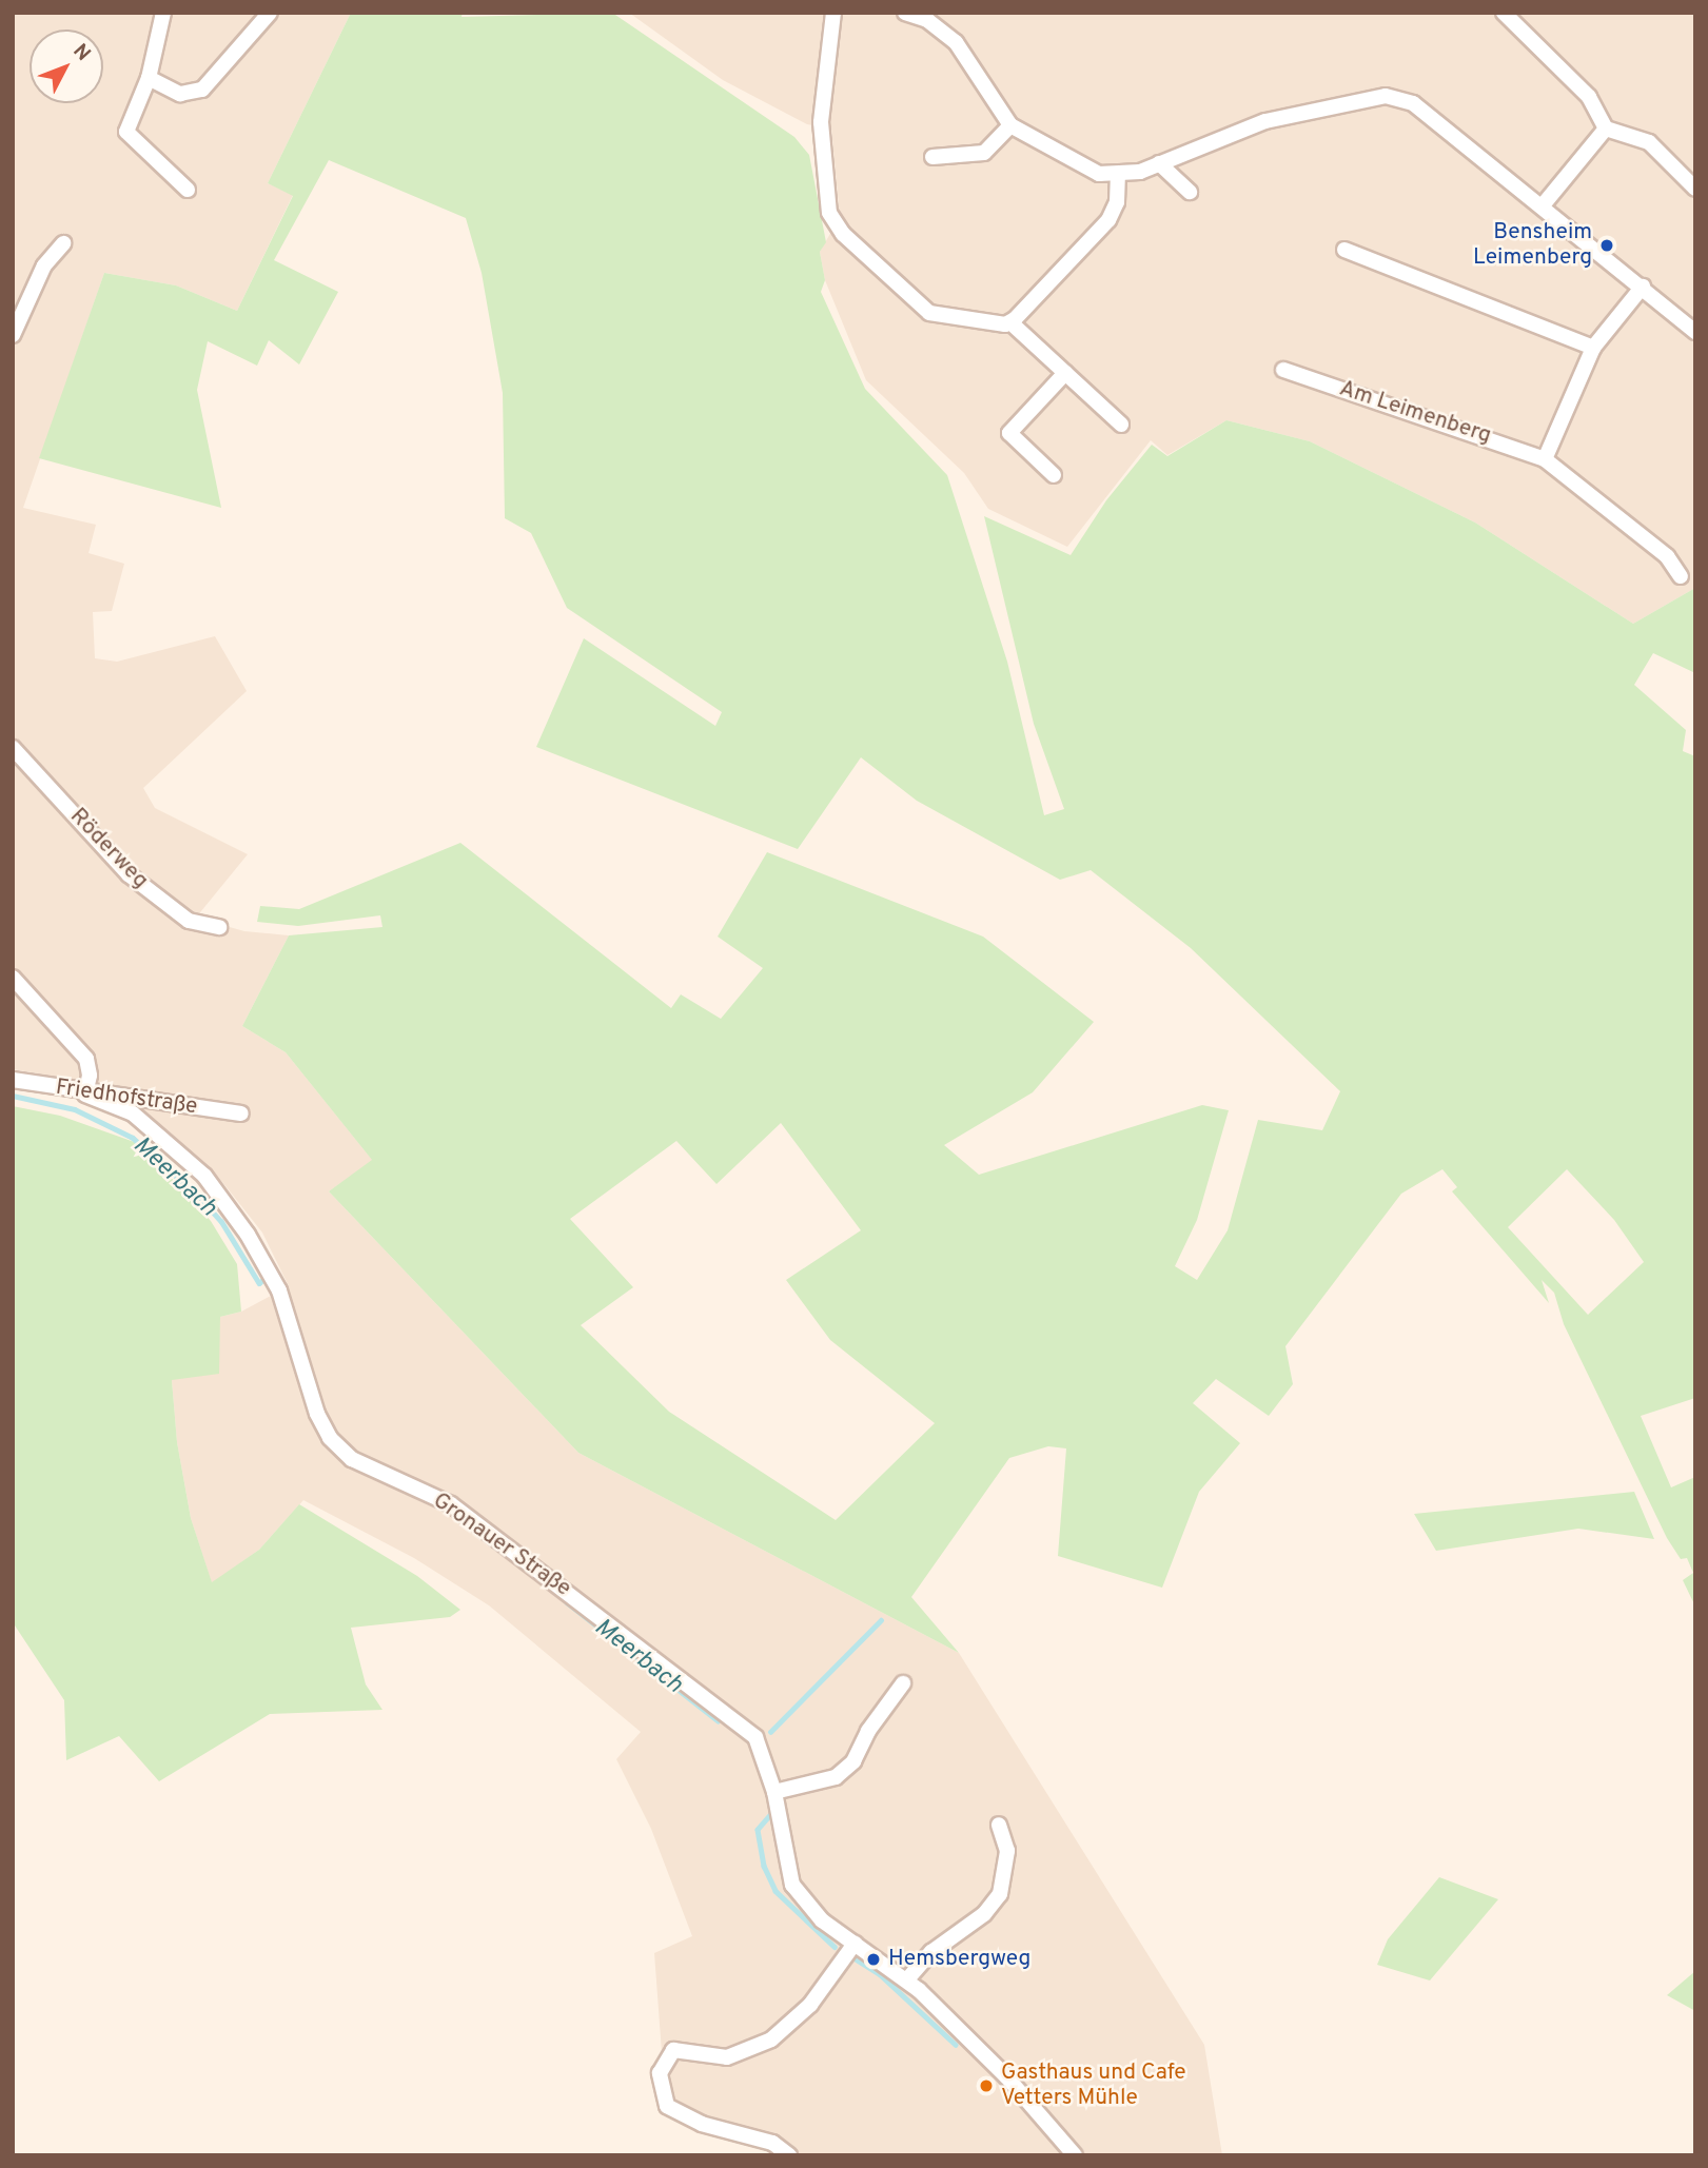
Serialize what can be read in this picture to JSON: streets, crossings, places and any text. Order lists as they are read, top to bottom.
{
  "streets": {
    "street": [
      "Am Leimenberg",
      "Röderweg",
      "Friedhofstraße",
      "Gronauer Straße"
    ]
  },
  "crossings": [
    ["Friedhofstraße", "Gronauer Straße"]
  ],
  "water": ["Meerbach"],
  "places": ["Bensheim Leimenberg", "Hemsbergweg", "Gasthaus und Cafe Vetters Mühle"],
  "north": "top right"
}
